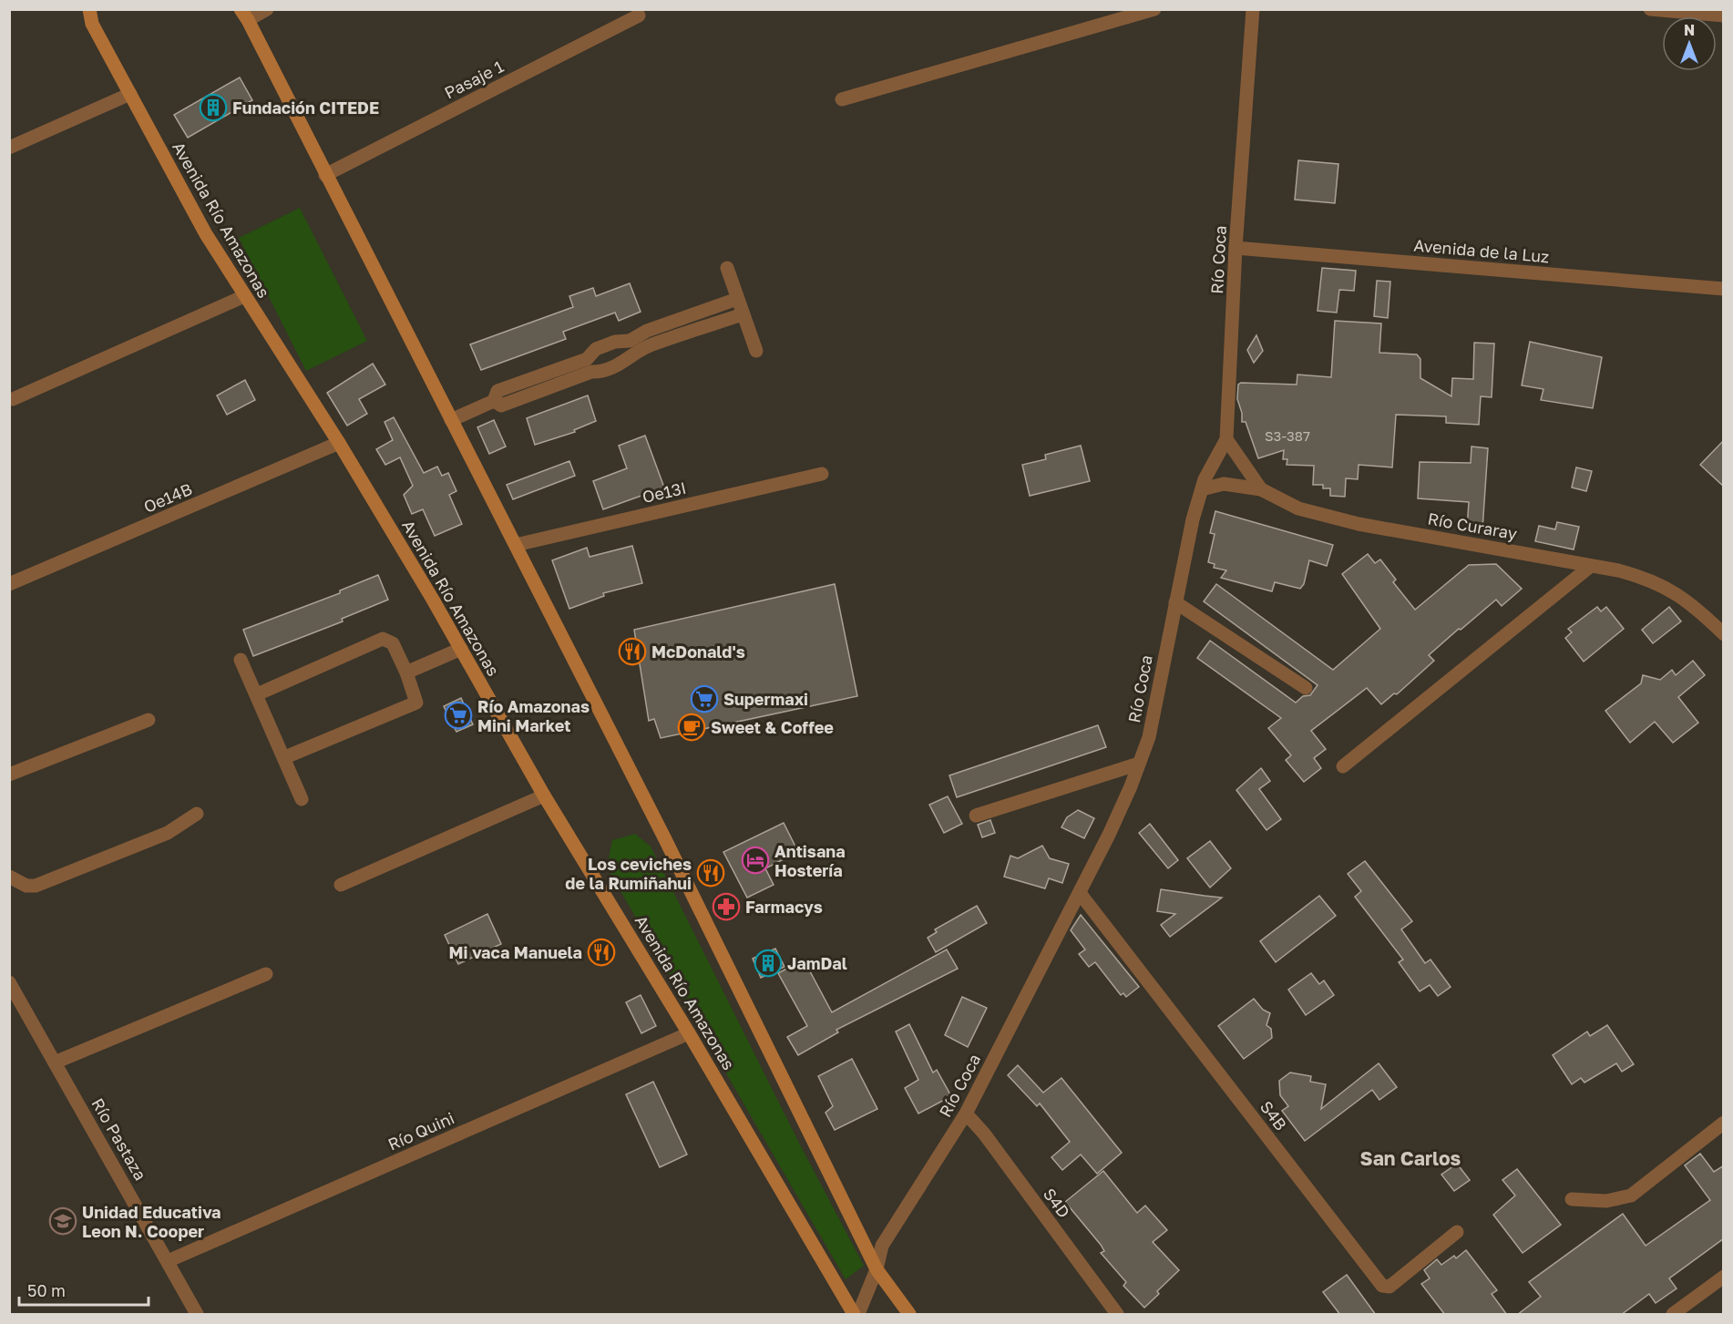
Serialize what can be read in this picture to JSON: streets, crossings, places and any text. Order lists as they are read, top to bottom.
{
  "streets": {
    "main road": ["Avenida Río Amazonas"],
    "street": [
      "Pasaje 1",
      "Avenida de la Luz",
      "Río Coca",
      "Oe13I",
      "Oe14B",
      "Río Curaray",
      "S4B",
      "Río Quini",
      "Río Pastaza",
      "S4D"
    ]
  },
  "crossings": [
    ["Avenida Río Amazonas", "Oe14B"],
    ["Avenida Río Amazonas", "Río Quini"],
    ["Avenida de la Luz", "Río Coca"],
    ["Río Coca", "Río Curaray"],
    ["Río Coca", "S4B"],
    ["Río Coca", "S4D"],
    ["Río Quini", "Río Pastaza"]
  ],
  "districts": ["San Carlos"],
  "places": {
    "building": ["Fundación CITEDE", "JamDal"],
    "restaurant": ["McDonald's", "Los ceviches de la Rumiñahui", "Mi vaca Manuela"],
    "supermarket": ["Supermaxi", "Río Amazonas Mini Market"],
    "cafe": ["Sweet & Coffee"],
    "hotel": ["Antisana Hostería"],
    "pharmacy": ["Farmacys"],
    "school or university": ["Unidad Educativa Leon N. Cooper"]
  },
  "house_numbers": ["S3-387"],
  "scale_bar": "50 m",
  "north": "top"
}
